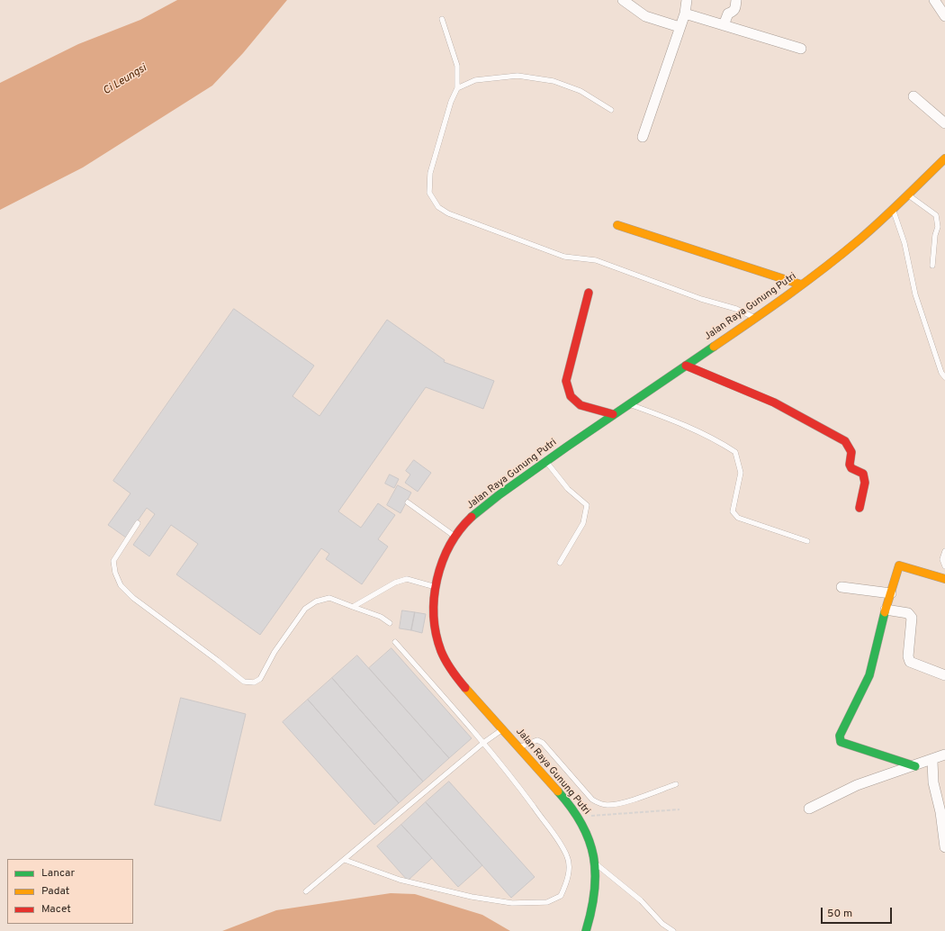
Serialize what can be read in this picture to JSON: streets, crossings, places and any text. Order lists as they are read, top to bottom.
{
  "streets": {
    "main road": ["Jalan Raya Gunung Putri"]
  },
  "water": ["Ci Leungsi"],
  "legend": ["Lancar", "Padat", "Macet"],
  "scale_bar": "50 m"
}
